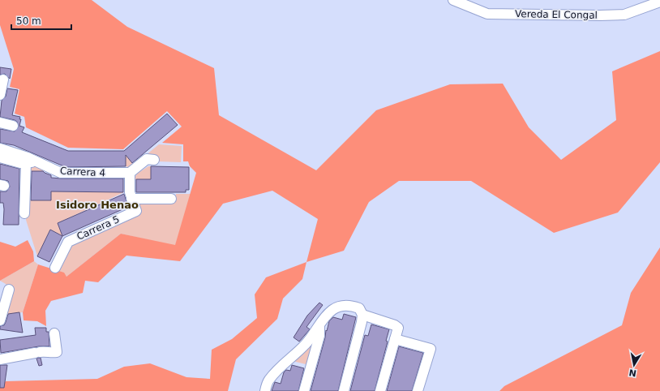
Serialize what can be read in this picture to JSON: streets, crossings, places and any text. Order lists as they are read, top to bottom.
{
  "streets": {
    "street": ["Vereda El Congal", "Carrera 4", "Carrera 5"]
  },
  "districts": ["Isidoro Henao"],
  "scale_bar": "50 m",
  "north": "bottom"
}
